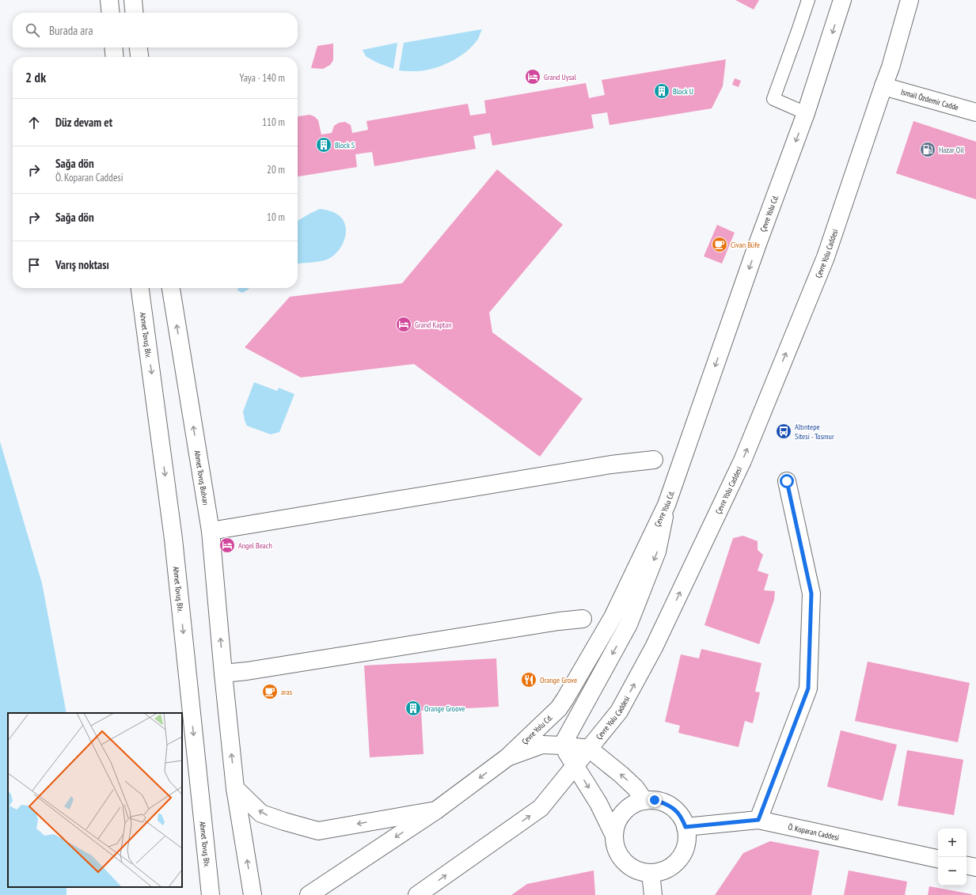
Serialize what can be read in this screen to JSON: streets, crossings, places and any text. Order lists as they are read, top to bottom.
{
  "streets": {
    "main road": [
      "Ismail Ôzdemir Cadde",
      "Çevre Yolu Cd.",
      "Çevre Yolu Caddesi",
      "Ahmet Tovuş Blv.",
      "Ahmet Tovuş Bulvarı",
      "Ö. Koparan Caddesi"
    ]
  },
  "crossings": [
    ["Ismail Ôzdemir Cadde", "Çevre Yolu Caddesi"]
  ],
  "one_way": ["Çevre Yolu Cd.", "Ahmet Tovuş Blv.", "Ahmet Tovuş Bulvarı"],
  "places": {
    "hotel": ["Grand Uysal", "Grand Kaptan", "Angel Beach"],
    "building": ["Block U", "Block S", "Orange Groove"],
    "fuel station": ["Hazar Oil"],
    "cafe": ["Civan Büfe", "aras"],
    "bus stop": ["Altıntepe Sitesi - Tosmur"],
    "restaurant": ["Orange Grove"]
  },
  "page": {
    "search": "Burada ara",
    "heading": ["2 dk", "Yaya · 140 m"],
    "list": [
      ["Düz devam et", "110 m"],
      ["Sağa dön", "Ö. Koparan Caddesi", "20 m"],
      ["Sağa dön", "10 m"],
      "Varış noktası"
    ],
    "map_buttons": ["+", "−"]
  }
}
